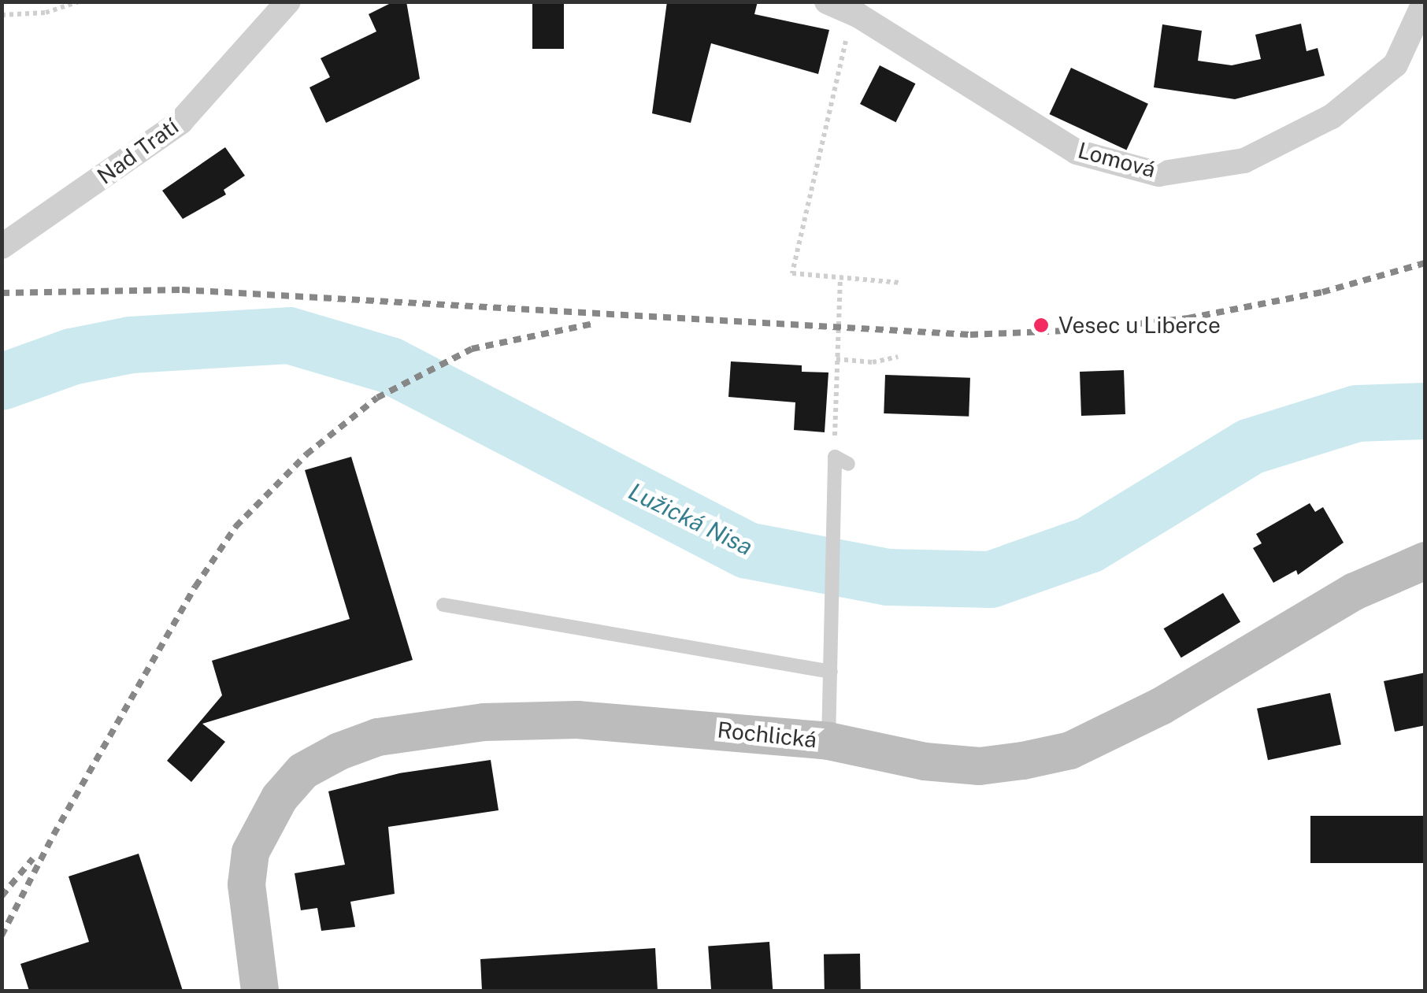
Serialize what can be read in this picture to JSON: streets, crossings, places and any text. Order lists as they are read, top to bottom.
{
  "streets": {
    "street": ["Nad Tratí", "Lomová", "Rochlická"]
  },
  "water": ["Lužická Nisa"],
  "places": ["Vesec u Liberce"]
}
